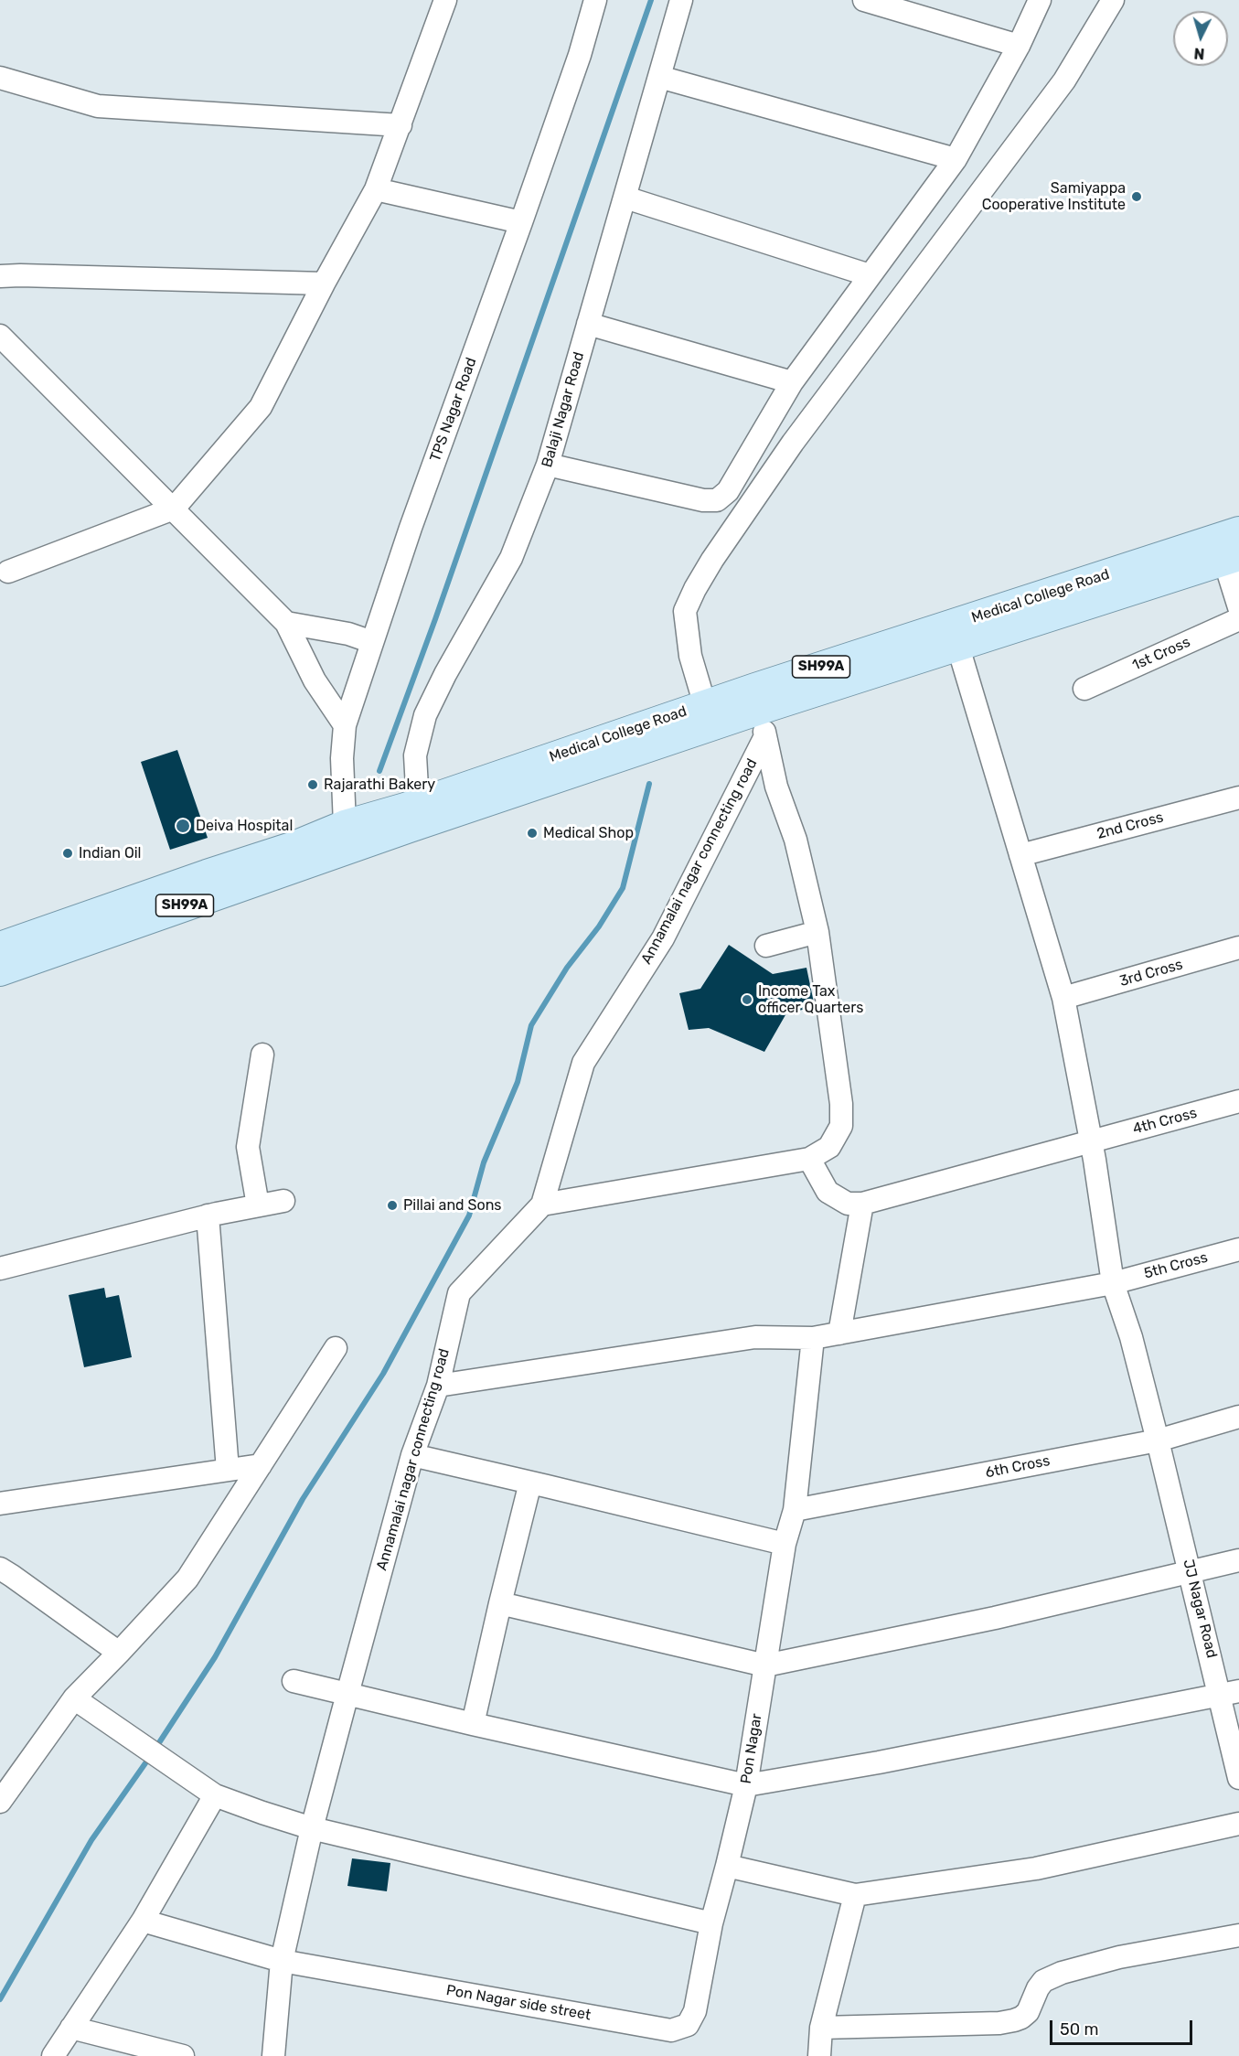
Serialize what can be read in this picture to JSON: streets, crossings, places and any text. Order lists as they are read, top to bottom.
{
  "streets": {
    "main road": ["Medical College Road", "SH99A"],
    "street": [
      "TPS Nagar Road",
      "Balaji Nagar Road",
      "1st Cross",
      "2nd Cross",
      "Annamalai nagar connecting road",
      "3rd Cross",
      "4th Cross",
      "5th Cross",
      "6th Cross",
      "JJ Nagar Road",
      "Pon Nagar",
      "Pon Nagar side street"
    ]
  },
  "crossings": [
    ["TPS Nagar Road", "Medical College Road"],
    ["Balaji Nagar Road", "Medical College Road"],
    ["Medical College Road", "JJ Nagar Road"],
    ["2nd Cross", "JJ Nagar Road"],
    ["Annamalai nagar connecting road", "5th Cross"],
    ["Annamalai nagar connecting road", "Pon Nagar side street"],
    ["3rd Cross", "JJ Nagar Road"],
    ["4th Cross", "JJ Nagar Road"],
    ["5th Cross", "JJ Nagar Road"],
    ["5th Cross", "Pon Nagar"],
    ["6th Cross", "JJ Nagar Road"],
    ["6th Cross", "Pon Nagar"],
    ["Pon Nagar", "Pon Nagar side street"]
  ],
  "places": [
    "Samiyappa Cooperative Institute",
    "Rajarathi Bakery",
    "Deiva Hospital",
    "Medical Shop",
    "Indian Oil",
    "Income Tax officer Quarters",
    "Pillai and Sons"
  ],
  "scale_bar": "50 m",
  "north": "bottom"
}
